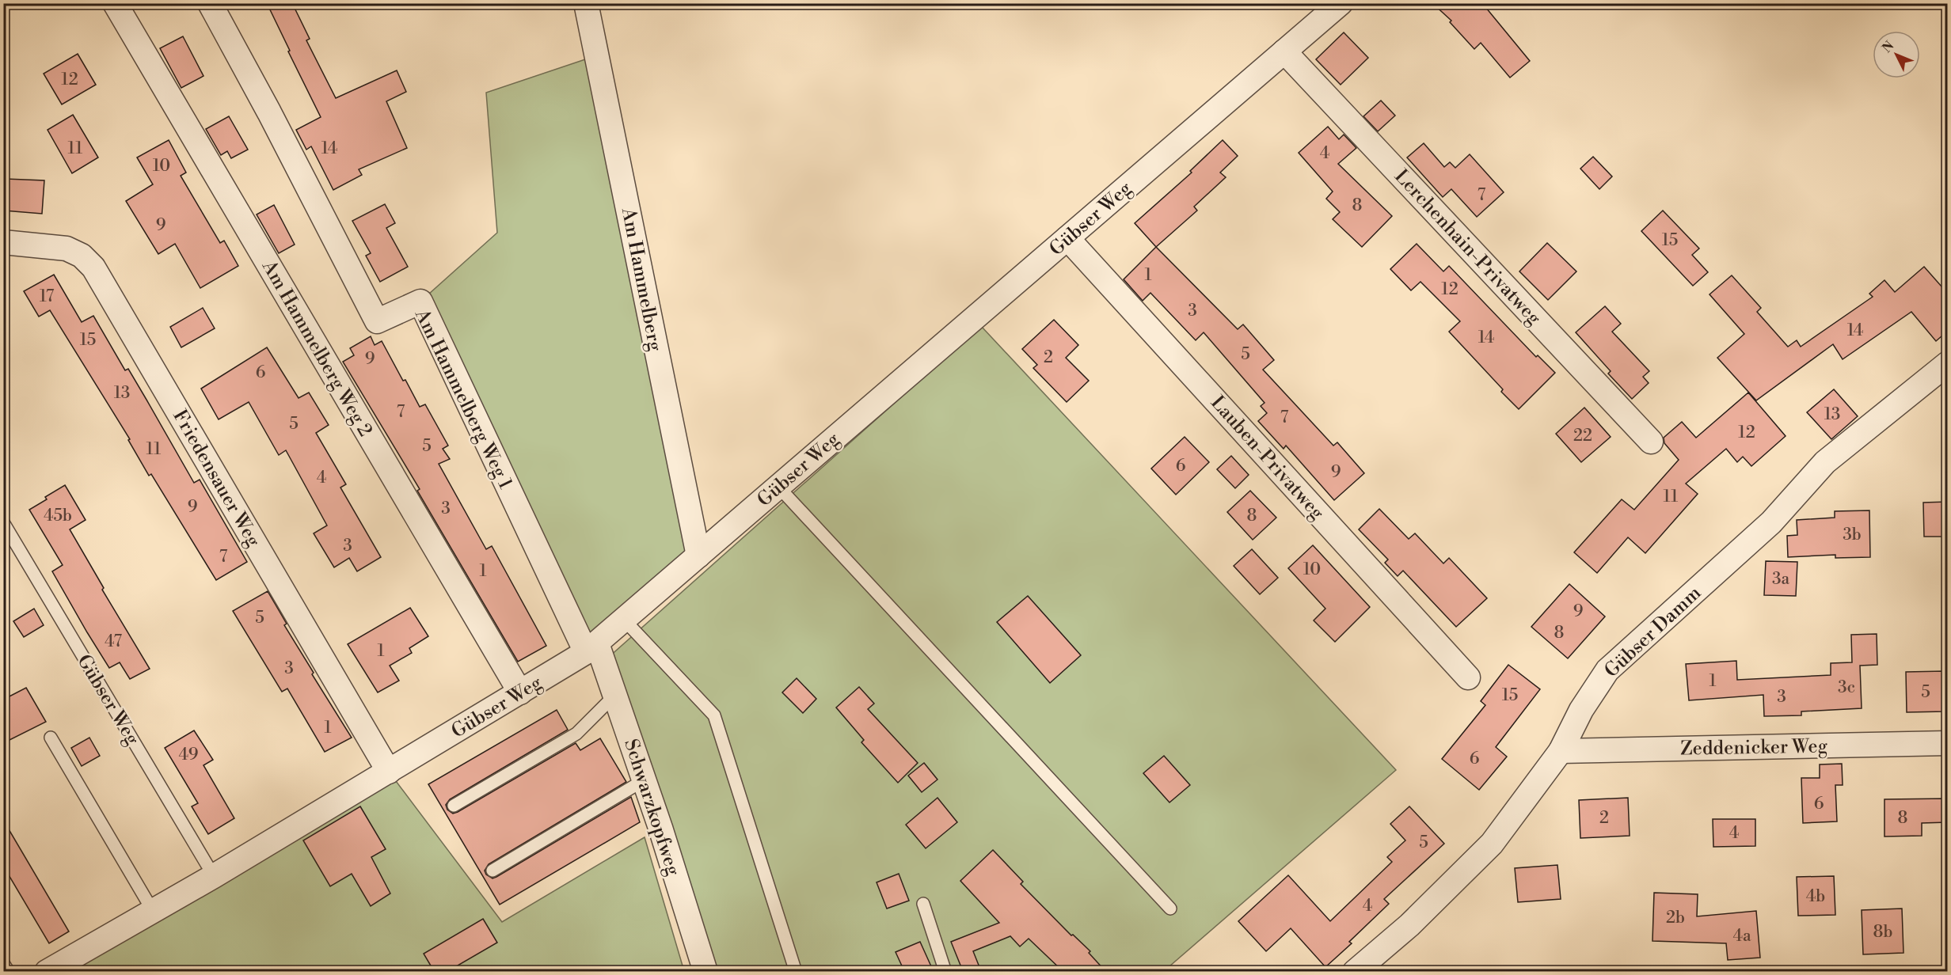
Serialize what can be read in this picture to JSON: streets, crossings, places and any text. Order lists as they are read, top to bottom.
{
  "streets": {
    "street": [
      "Gübser Weg",
      "Lerchenhain-Privatweg",
      "Am Hammelberg",
      "Am Hammelberg Weg 2",
      "Am Hammelberg Weg 1",
      "Lauben-Privatweg",
      "Friedensauer Weg",
      "Gübser Damm",
      "Zeddenicker Weg",
      "Schwarzkopfweg"
    ]
  },
  "crossings": [
    ["Gübser Weg", "Lerchenhain-Privatweg"],
    ["Gübser Weg", "Am Hammelberg"],
    ["Gübser Weg", "Am Hammelberg Weg 2"],
    ["Gübser Weg", "Am Hammelberg Weg 1"],
    ["Gübser Weg", "Lauben-Privatweg"],
    ["Gübser Weg", "Friedensauer Weg"],
    ["Gübser Weg", "Schwarzkopfweg"],
    ["Am Hammelberg Weg 1", "Schwarzkopfweg"],
    ["Gübser Damm", "Zeddenicker Weg"]
  ],
  "house_numbers": [
    "12",
    "11",
    "14",
    "4",
    "10",
    "7",
    "8",
    "9",
    "15",
    "1",
    "12",
    "17",
    "3",
    "14",
    "14",
    "15",
    "5",
    "2",
    "9",
    "6",
    "13",
    "7",
    "13",
    "7",
    "5",
    "12",
    "22",
    "5",
    "11",
    "6",
    "9",
    "4",
    "11",
    "9",
    "3",
    "45b",
    "8",
    "3b",
    "3",
    "7",
    "10",
    "1",
    "3a",
    "9",
    "5",
    "8",
    "47",
    "1",
    "3",
    "1",
    "3c",
    "5",
    "15",
    "3",
    "1",
    "49",
    "6",
    "6",
    "2",
    "8",
    "4",
    "5",
    "4b",
    "4",
    "2b",
    "8b",
    "4a"
  ],
  "north": "top left"
}
